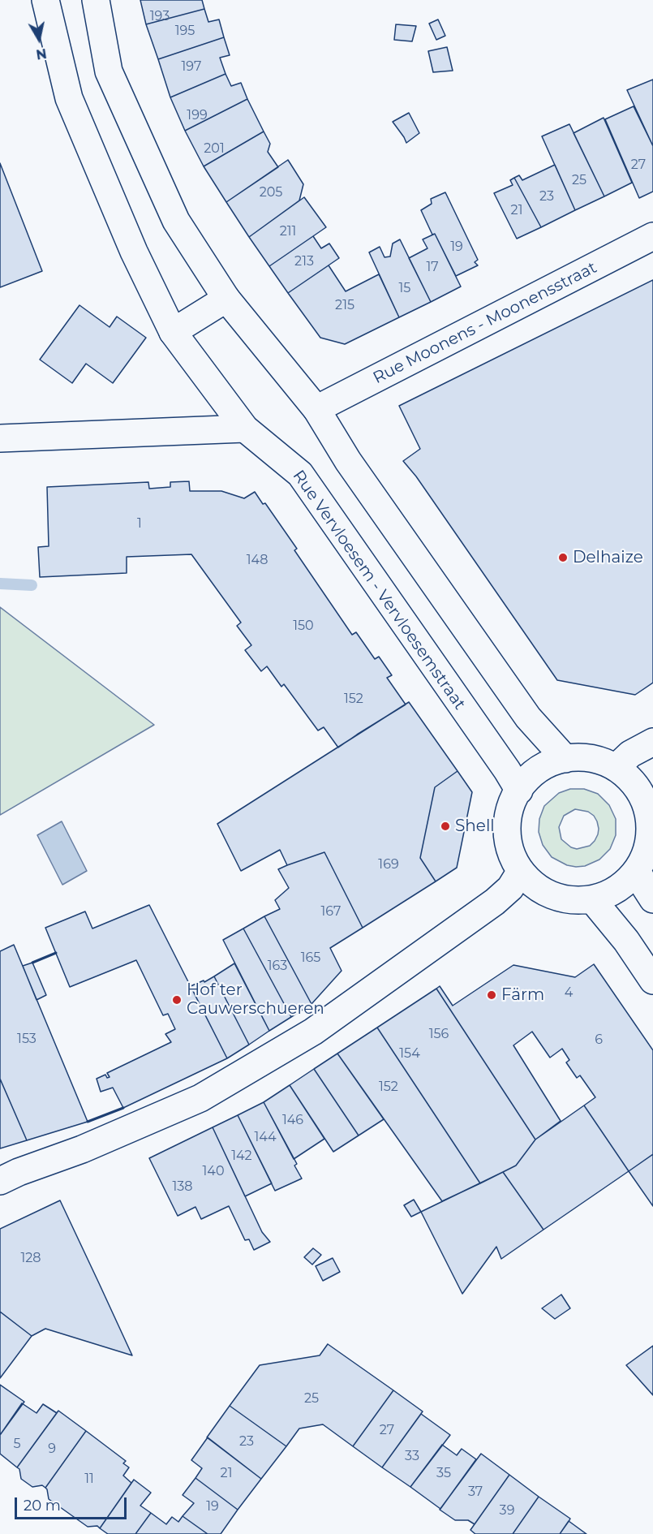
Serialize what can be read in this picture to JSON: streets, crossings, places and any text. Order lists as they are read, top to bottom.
{
  "streets": {
    "street": ["Rue Moonens - Moonensstraat", "Rue Vervloesem - Vervloesemstraat"]
  },
  "places": [
    "Delhaize",
    "Shell",
    "Färm",
    "Hof ter Cauwerschueren"
  ],
  "house_numbers": [
    "193",
    "195",
    "197",
    "199",
    "201",
    "27",
    "25",
    "205",
    "23",
    "21",
    "211",
    "19",
    "213",
    "17",
    "15",
    "215",
    "1",
    "148",
    "150",
    "152",
    "169",
    "167",
    "165",
    "163",
    "4",
    "156",
    "153",
    "6",
    "154",
    "152",
    "146",
    "144",
    "142",
    "140",
    "138",
    "128",
    "25",
    "27",
    "23",
    "5",
    "9",
    "33",
    "21",
    "35",
    "11",
    "37",
    "19",
    "39"
  ],
  "scale_bar": "20 m",
  "north": "bottom"
}
